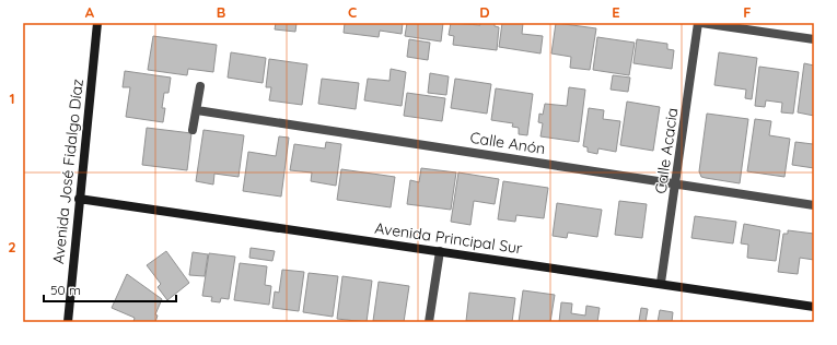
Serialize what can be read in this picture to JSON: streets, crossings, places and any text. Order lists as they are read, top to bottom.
{
  "streets": {
    "street": [
      "Calle Anón",
      "Calle Acacia",
      "Avenida José Fidalgo Díaz",
      "Avenida Principal Sur"
    ]
  },
  "crossings": [
    ["Calle Anón", "Calle Acacia"],
    ["Calle Acacia", "Avenida Principal Sur"],
    ["Avenida José Fidalgo Díaz", "Avenida Principal Sur"]
  ],
  "scale_bar": "50 m",
  "grid": {
    "columns": [
      "A",
      "B",
      "C",
      "D",
      "E",
      "F"
    ],
    "rows": ["1", "2"]
  }
}
